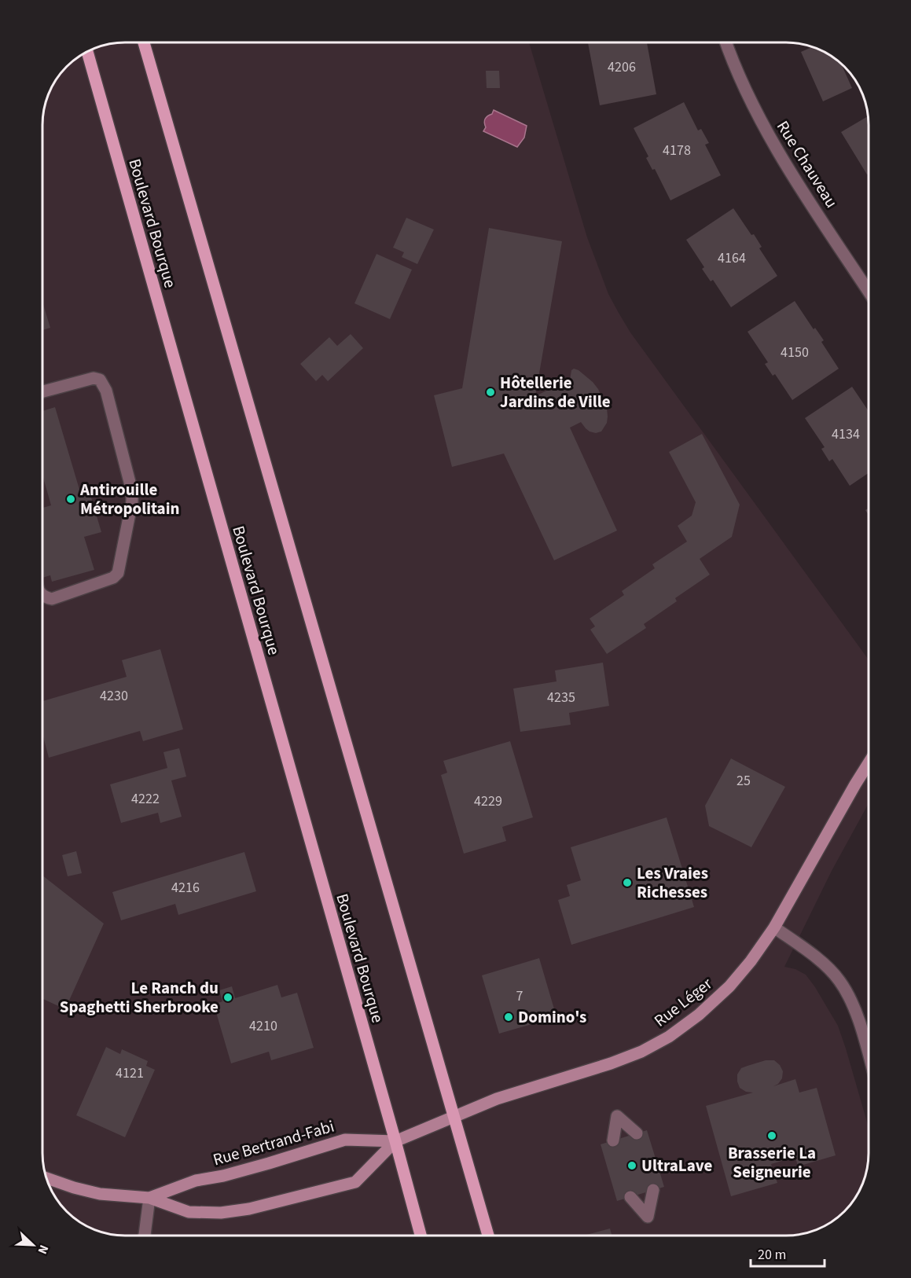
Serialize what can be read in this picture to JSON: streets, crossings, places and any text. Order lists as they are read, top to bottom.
{
  "streets": {
    "main road": ["Boulevard Bourque"],
    "street": ["Rue Chauveau", "Rue Léger", "Rue Bertrand-Fabi"]
  },
  "crossings": [
    ["Boulevard Bourque", "Rue Léger"],
    ["Boulevard Bourque", "Rue Bertrand-Fabi"],
    ["Rue Léger", "Rue Bertrand-Fabi"]
  ],
  "places": [
    "Hôtellerie Jardins de Ville",
    "Antirouille Métropolitain",
    "Les Vraies Richesses",
    "Le Ranch du Spaghetti Sherbrooke",
    "Domino's",
    "Brasserie La Seigneurie",
    "UltraLave"
  ],
  "house_numbers": [
    "4206",
    "4178",
    "4164",
    "4150",
    "4134",
    "4230",
    "4235",
    "25",
    "4222",
    "4229",
    "4216",
    "7",
    "4210",
    "4121"
  ],
  "scale_bar": "20 m",
  "north": "bottom right"
}
